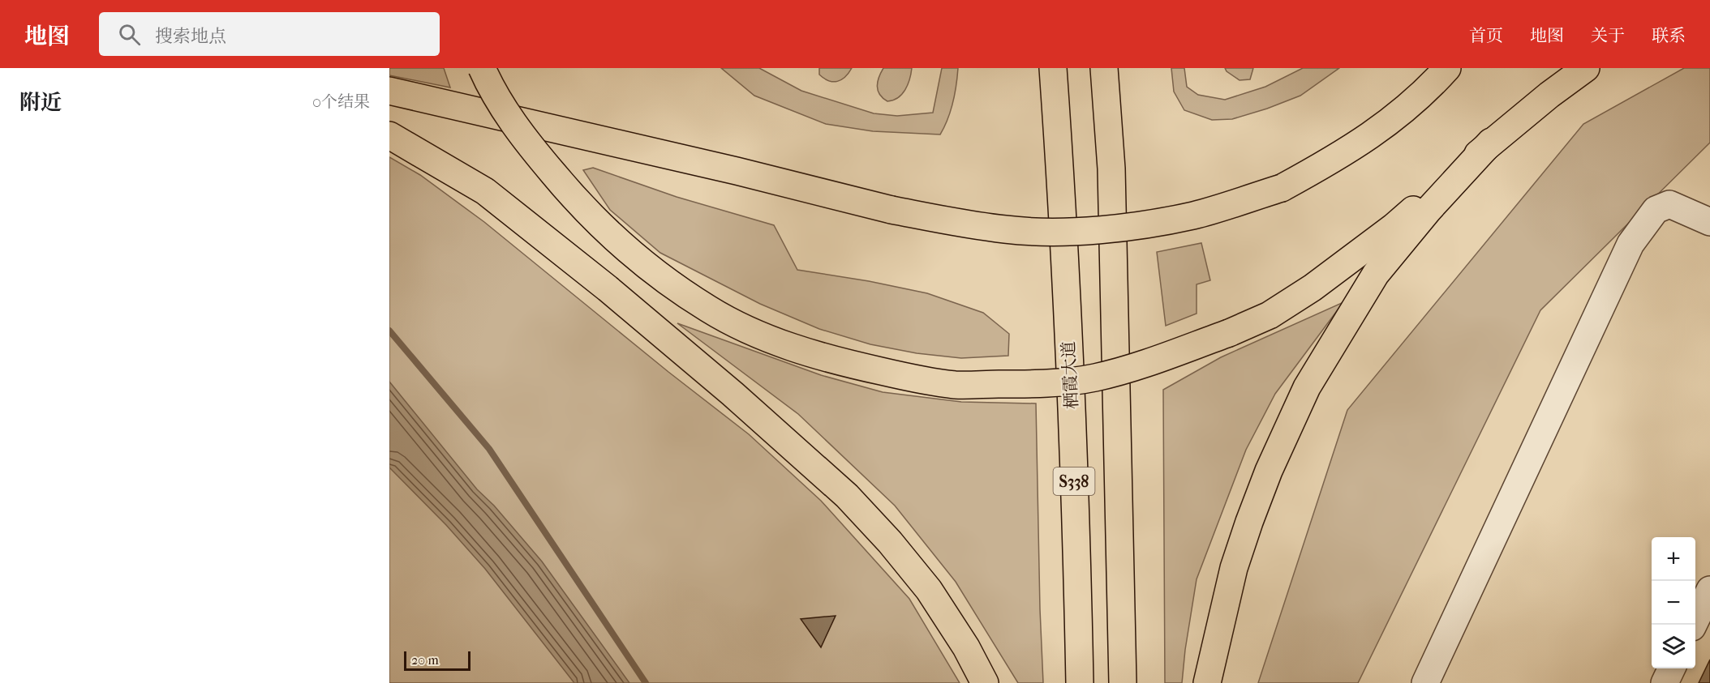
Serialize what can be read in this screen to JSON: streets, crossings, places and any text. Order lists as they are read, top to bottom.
{
  "streets": {
    "highway": ["栖霞大道", "S338"]
  },
  "scale_bar": "20 m",
  "page": {
    "header": "地图",
    "search": "搜索地点",
    "nav": [
      "首页",
      "地图",
      "关于",
      "联系"
    ],
    "heading": ["附近", "0个结果"],
    "map_buttons": ["+", "−"],
    "scale": "20 m"
  }
}
